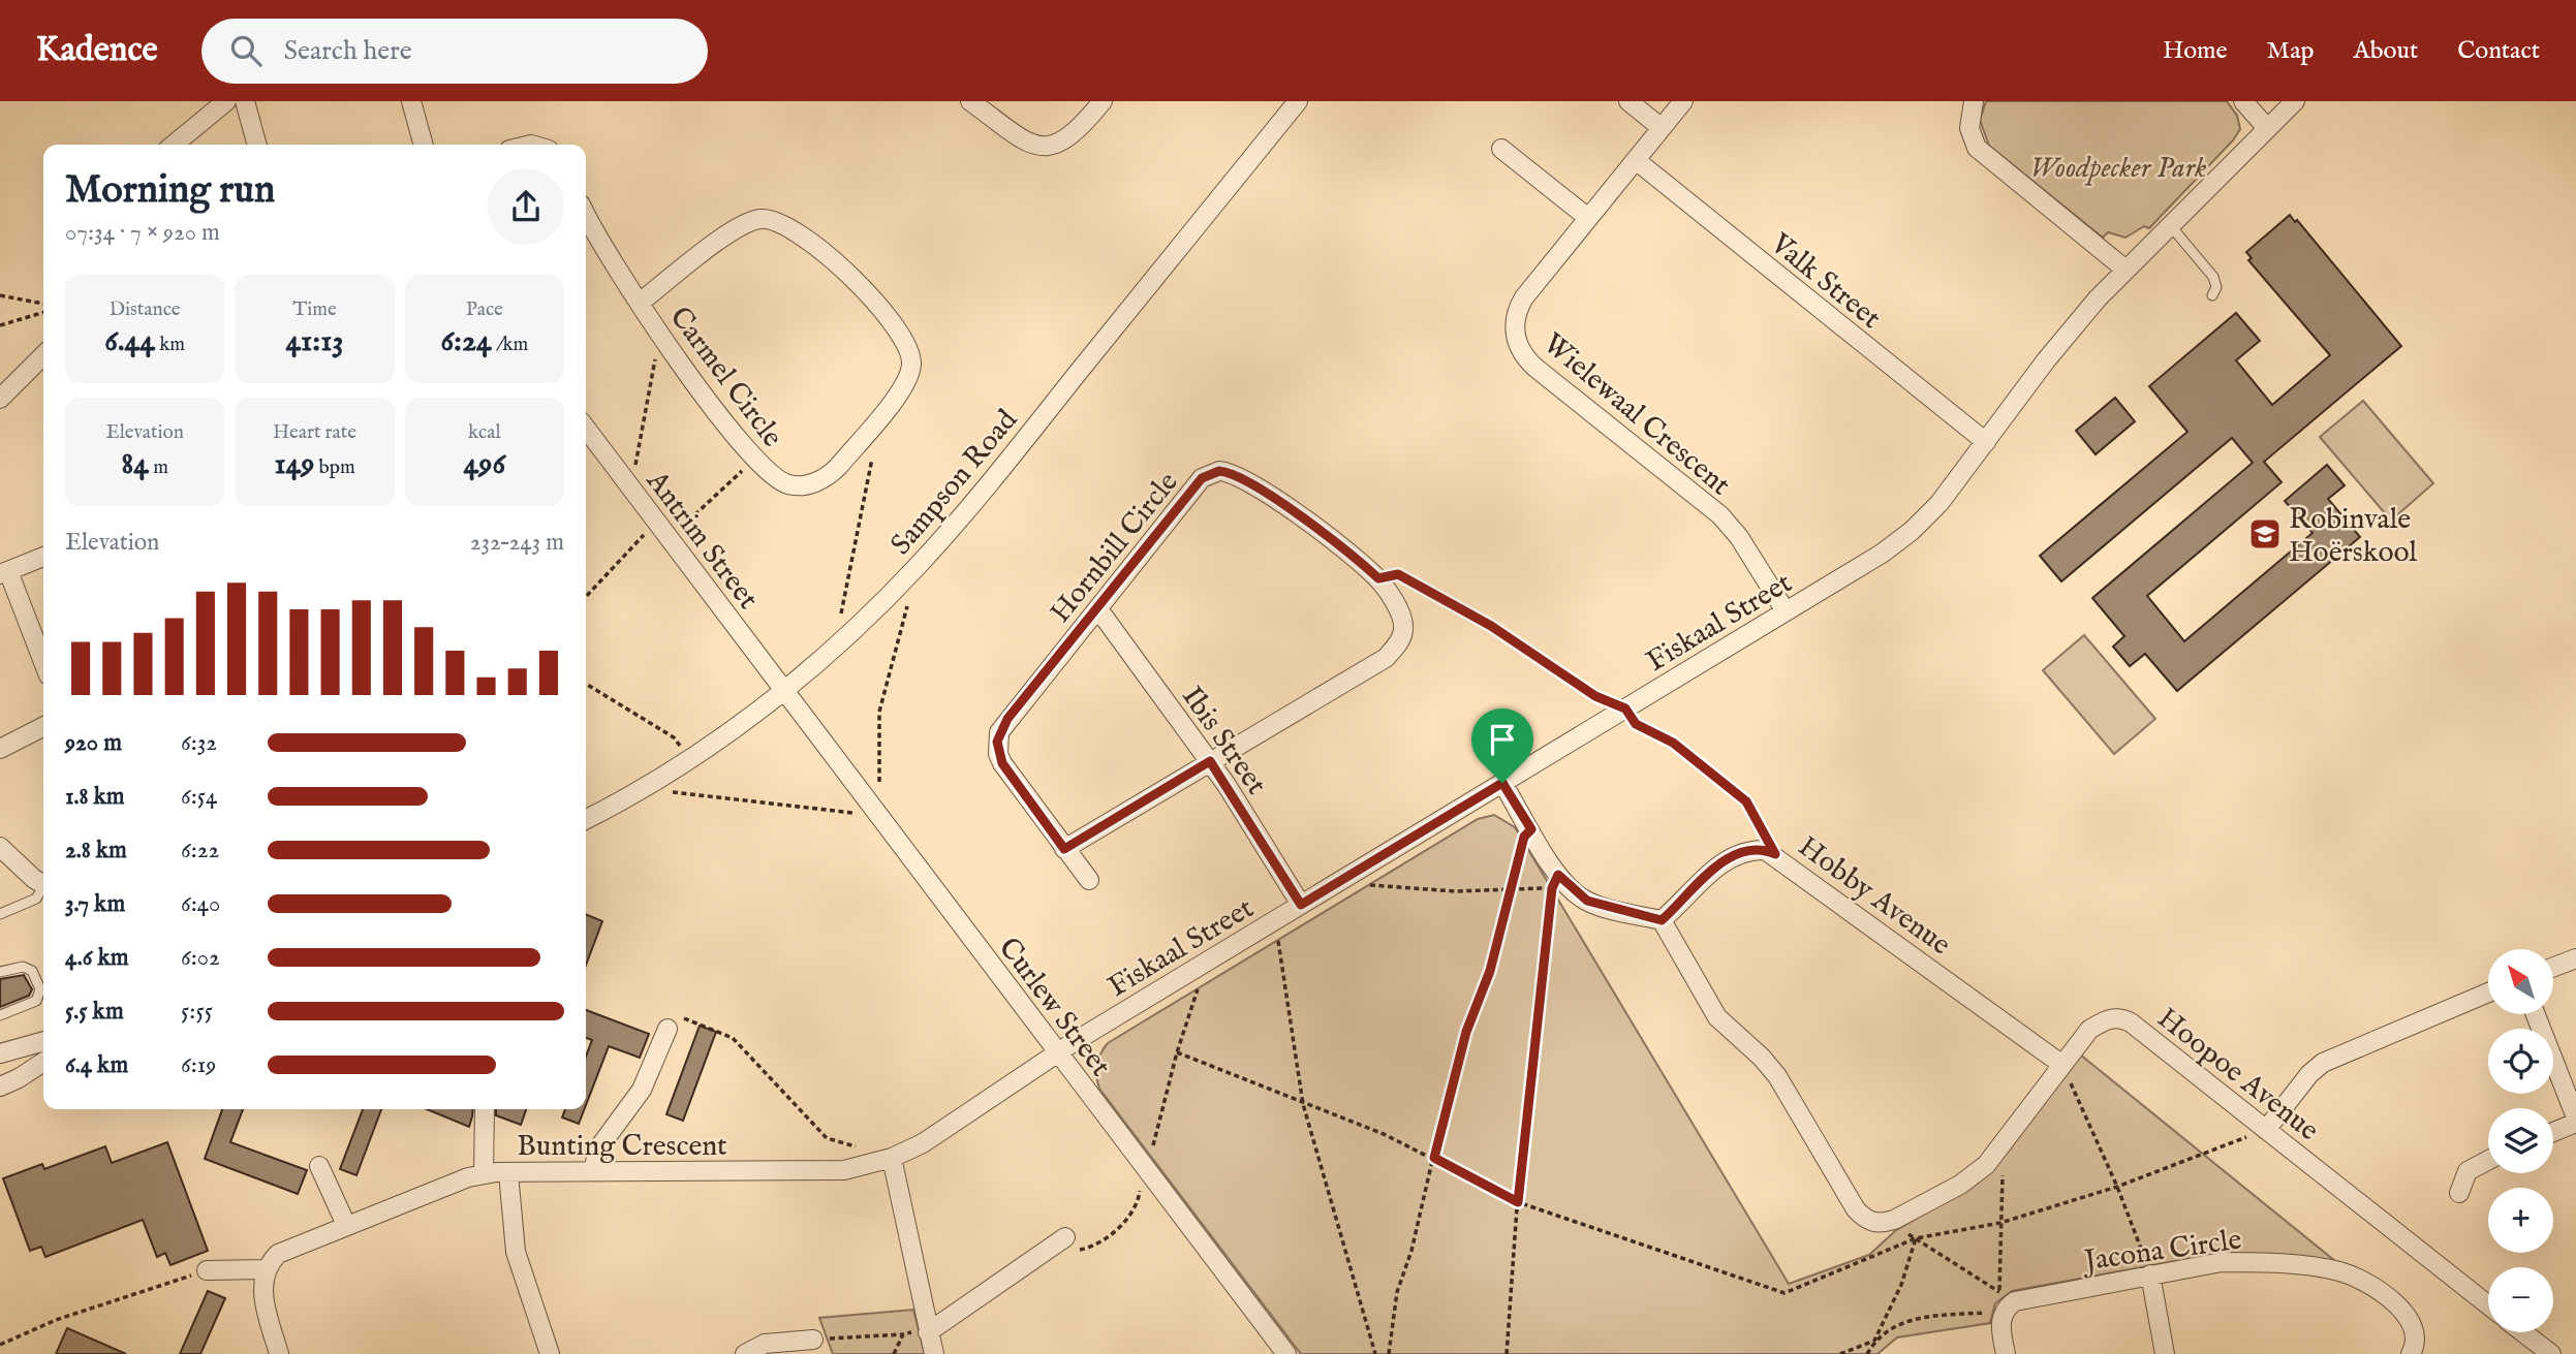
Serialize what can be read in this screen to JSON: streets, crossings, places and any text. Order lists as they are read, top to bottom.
{
  "streets": {
    "street": [
      "Valk Street",
      "Carmel Circle",
      "Wielewaal Crescent",
      "Sampson Road",
      "Antrim Street",
      "Hornbill Circle",
      "Fiskaal Street",
      "Ibis Street",
      "Hobby Avenue",
      "Curlew Street",
      "Hoopoe Avenue",
      "Bunting Crescent",
      "Jacona Circle"
    ]
  },
  "crossings": [
    ["Valk Street", "Wielewaal Crescent"],
    ["Valk Street", "Fiskaal Street"],
    ["Wielewaal Crescent", "Fiskaal Street"],
    ["Sampson Road", "Antrim Street"],
    ["Sampson Road", "Curlew Street"],
    ["Antrim Street", "Curlew Street"],
    ["Hornbill Circle", "Ibis Street"],
    ["Fiskaal Street", "Ibis Street"],
    ["Fiskaal Street", "Curlew Street"],
    ["Fiskaal Street", "Bunting Crescent"],
    ["Hobby Avenue", "Hoopoe Avenue"],
    ["Curlew Street", "Bunting Crescent"]
  ],
  "parks": ["Woodpecker Park"],
  "places": {
    "school or university": ["Robinvale Hoërskool"]
  },
  "north": "top left",
  "page": {
    "header": "Kadence",
    "search": "Search here",
    "nav": [
      "Home",
      "Map",
      "About",
      "Contact"
    ],
    "heading": ["Morning run", "07:34 · 7 × 920 m"],
    "stats": [
      ["Distance", "6.44 km"],
      ["Time", "41:13"],
      ["Pace", "6:24 /km"],
      ["Elevation", "84 m"],
      ["Heart rate", "149 bpm"],
      ["kcal", "496"]
    ],
    "chart": ["Elevation", "232–243 m"],
    "list": [
      {
        "name": "920 m",
        "note": "6:32"
      },
      {
        "name": "1.8 km",
        "note": "6:54"
      },
      {
        "name": "2.8 km",
        "note": "6:22"
      },
      {
        "name": "3.7 km",
        "note": "6:40"
      },
      {
        "name": "4.6 km",
        "note": "6:02"
      },
      {
        "name": "5.5 km",
        "note": "5:55"
      },
      {
        "name": "6.4 km",
        "note": "6:19"
      }
    ],
    "map_buttons": ["+", "−"]
  }
}
